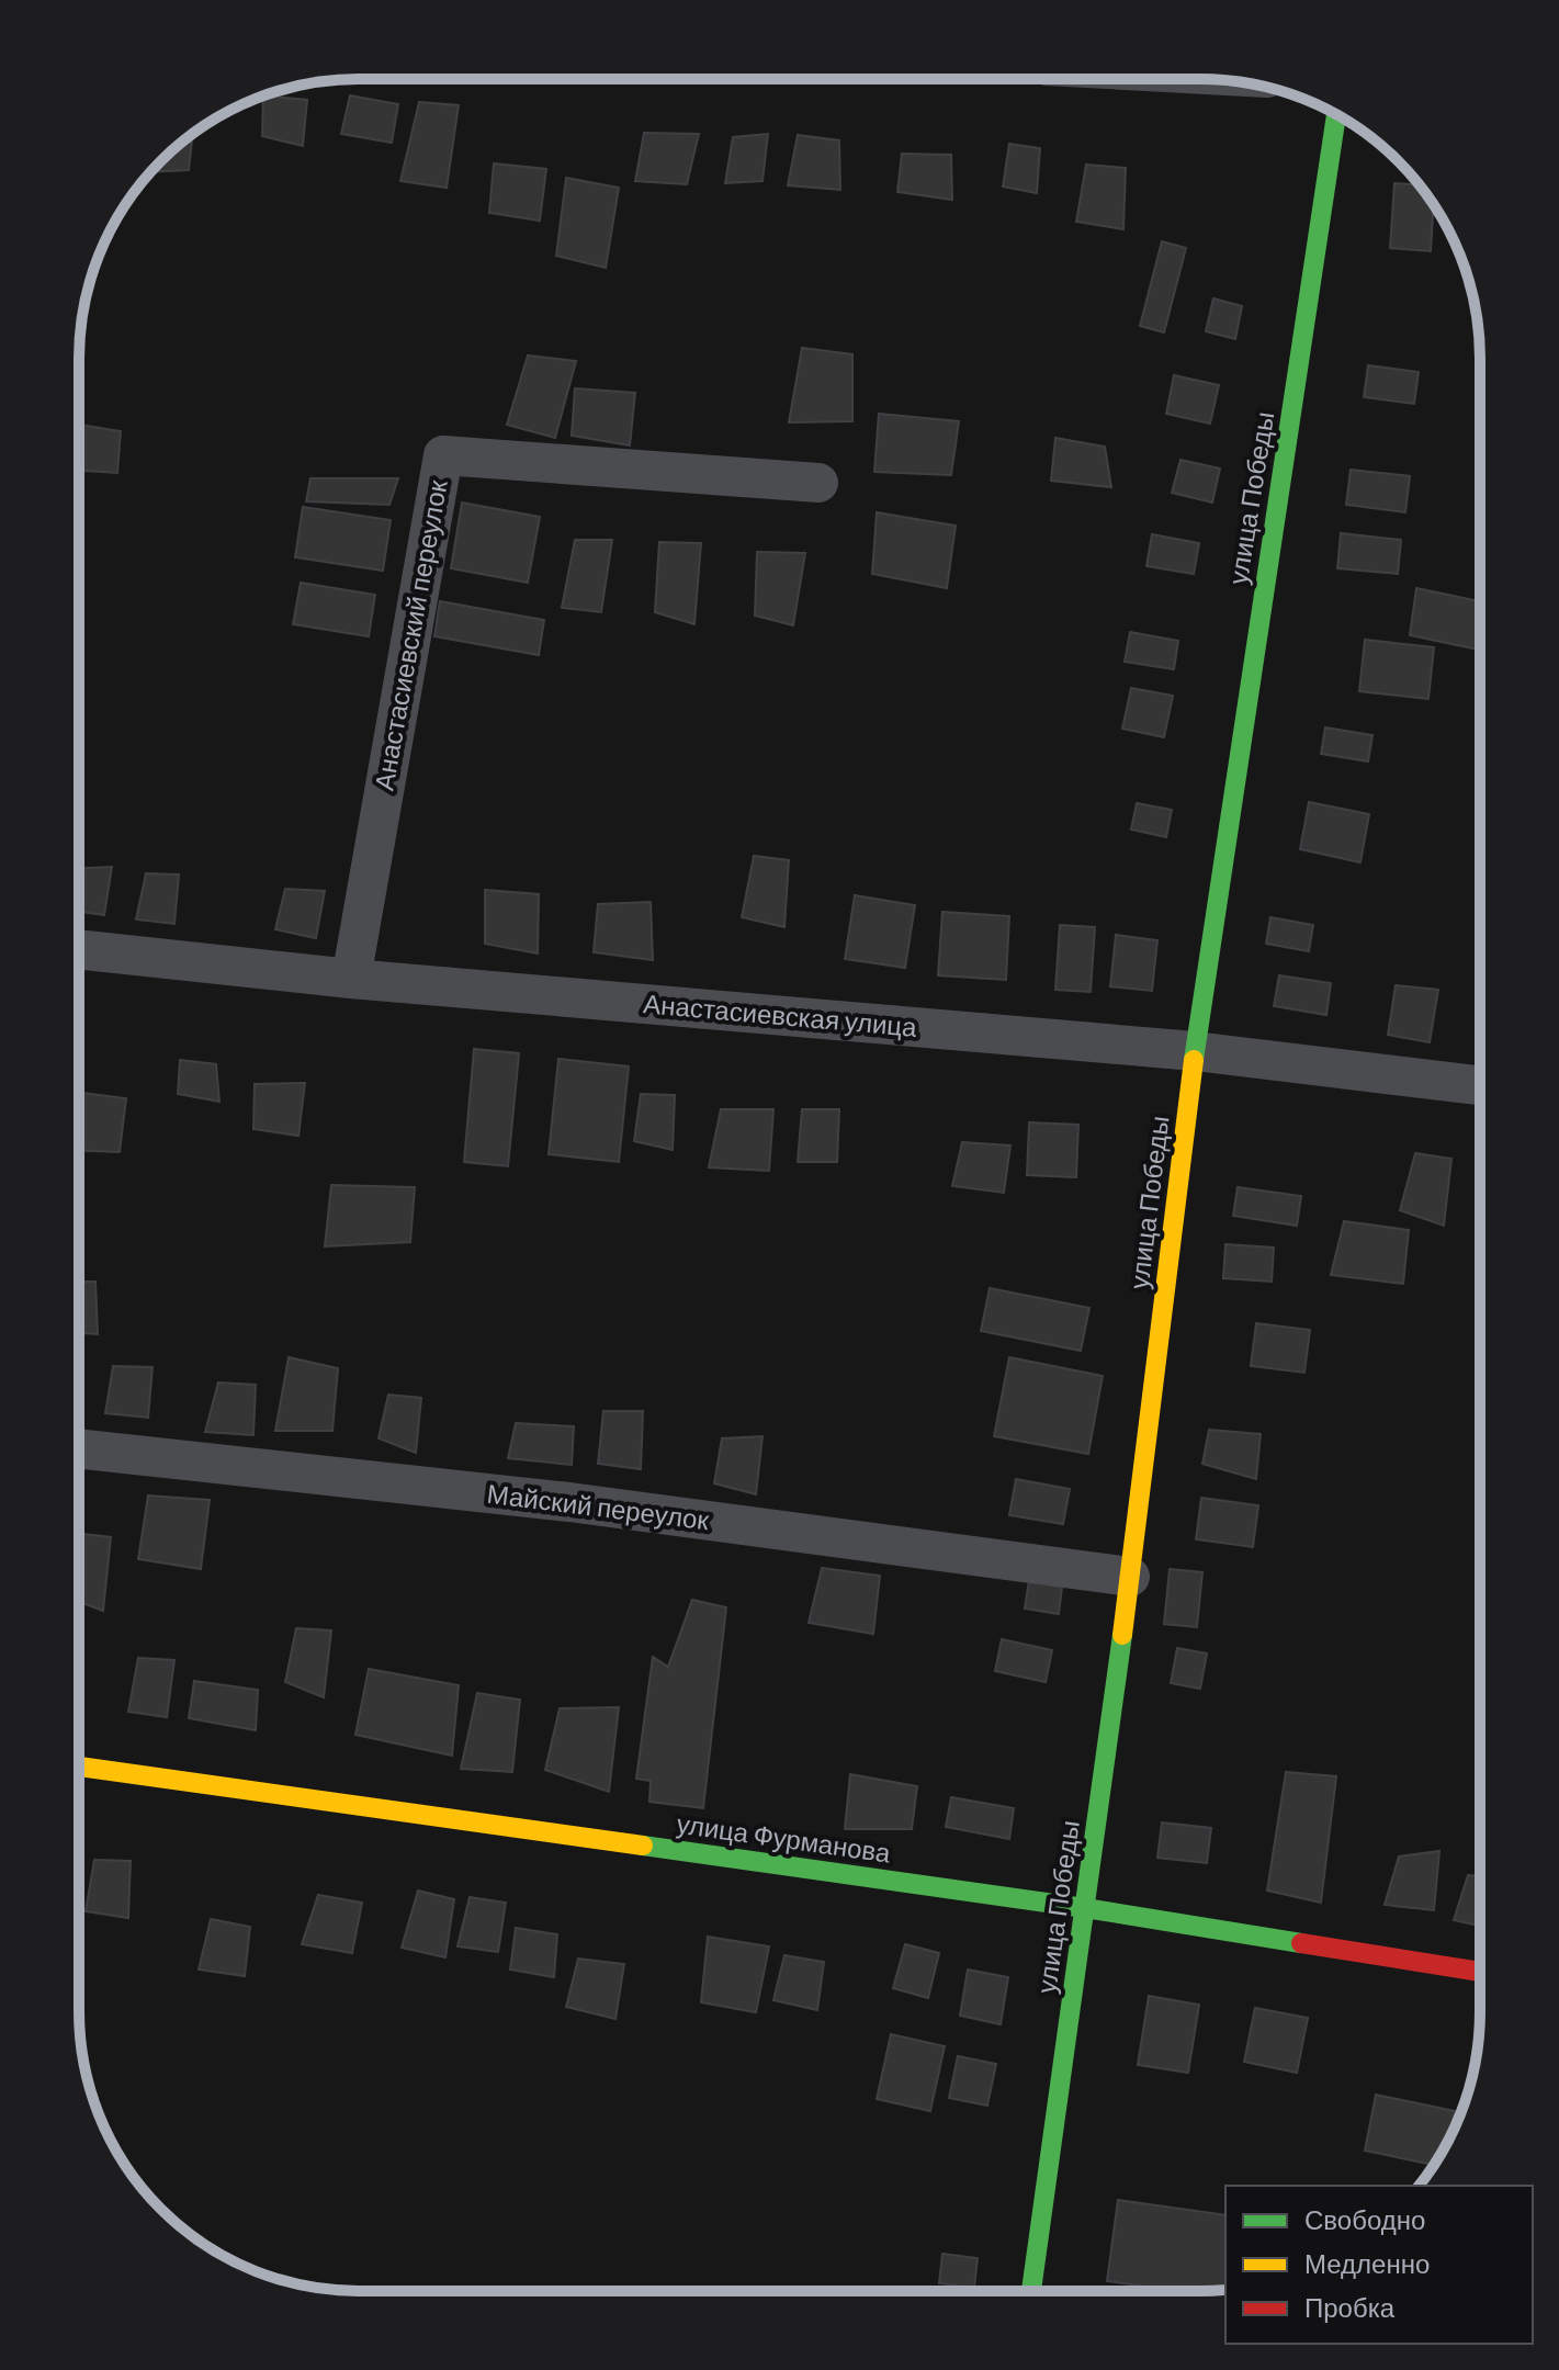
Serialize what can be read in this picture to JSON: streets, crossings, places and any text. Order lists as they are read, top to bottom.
{
  "streets": {
    "street": [
      "улица Победы",
      "Анастасиевский переулок",
      "Анастасиевская улица",
      "Майский переулок",
      "улица Фурманова"
    ]
  },
  "crossings": [
    ["улица Победы", "Анастасиевская улица"],
    ["улица Победы", "Майский переулок"],
    ["улица Победы", "улица Фурманова"],
    ["Анастасиевский переулок", "Анастасиевская улица"]
  ],
  "legend": ["Свободно", "Медленно", "Пробка"]
}
